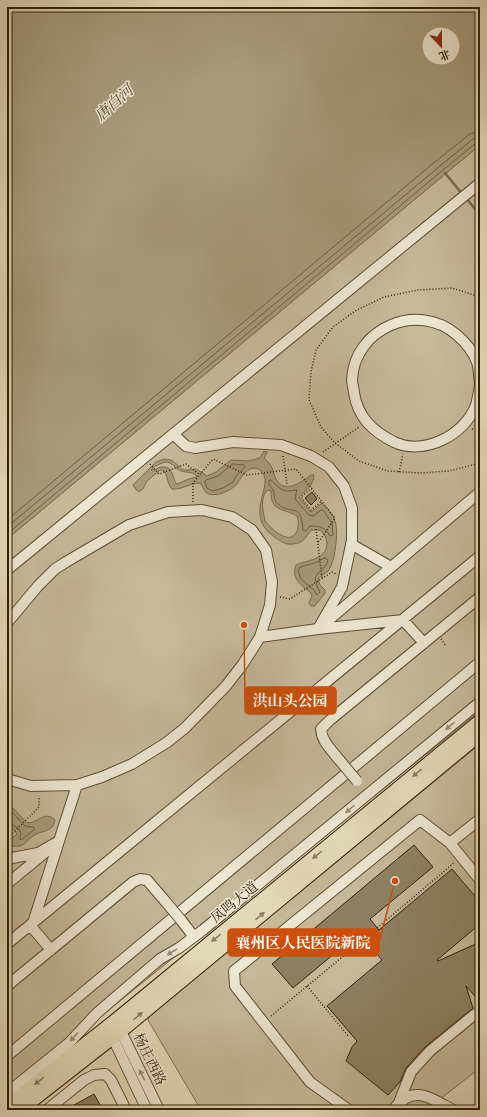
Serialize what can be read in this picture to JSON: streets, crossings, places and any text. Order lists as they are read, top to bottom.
{
  "streets": {
    "main road": ["凤鸣大道"],
    "street": ["杨庄西路"]
  },
  "crossings": [
    ["凤鸣大道", "杨庄西路"]
  ],
  "water": ["唐白河"],
  "places": ["洪山头公园", "襄州区人民医院新院"],
  "north": "bottom"
}
